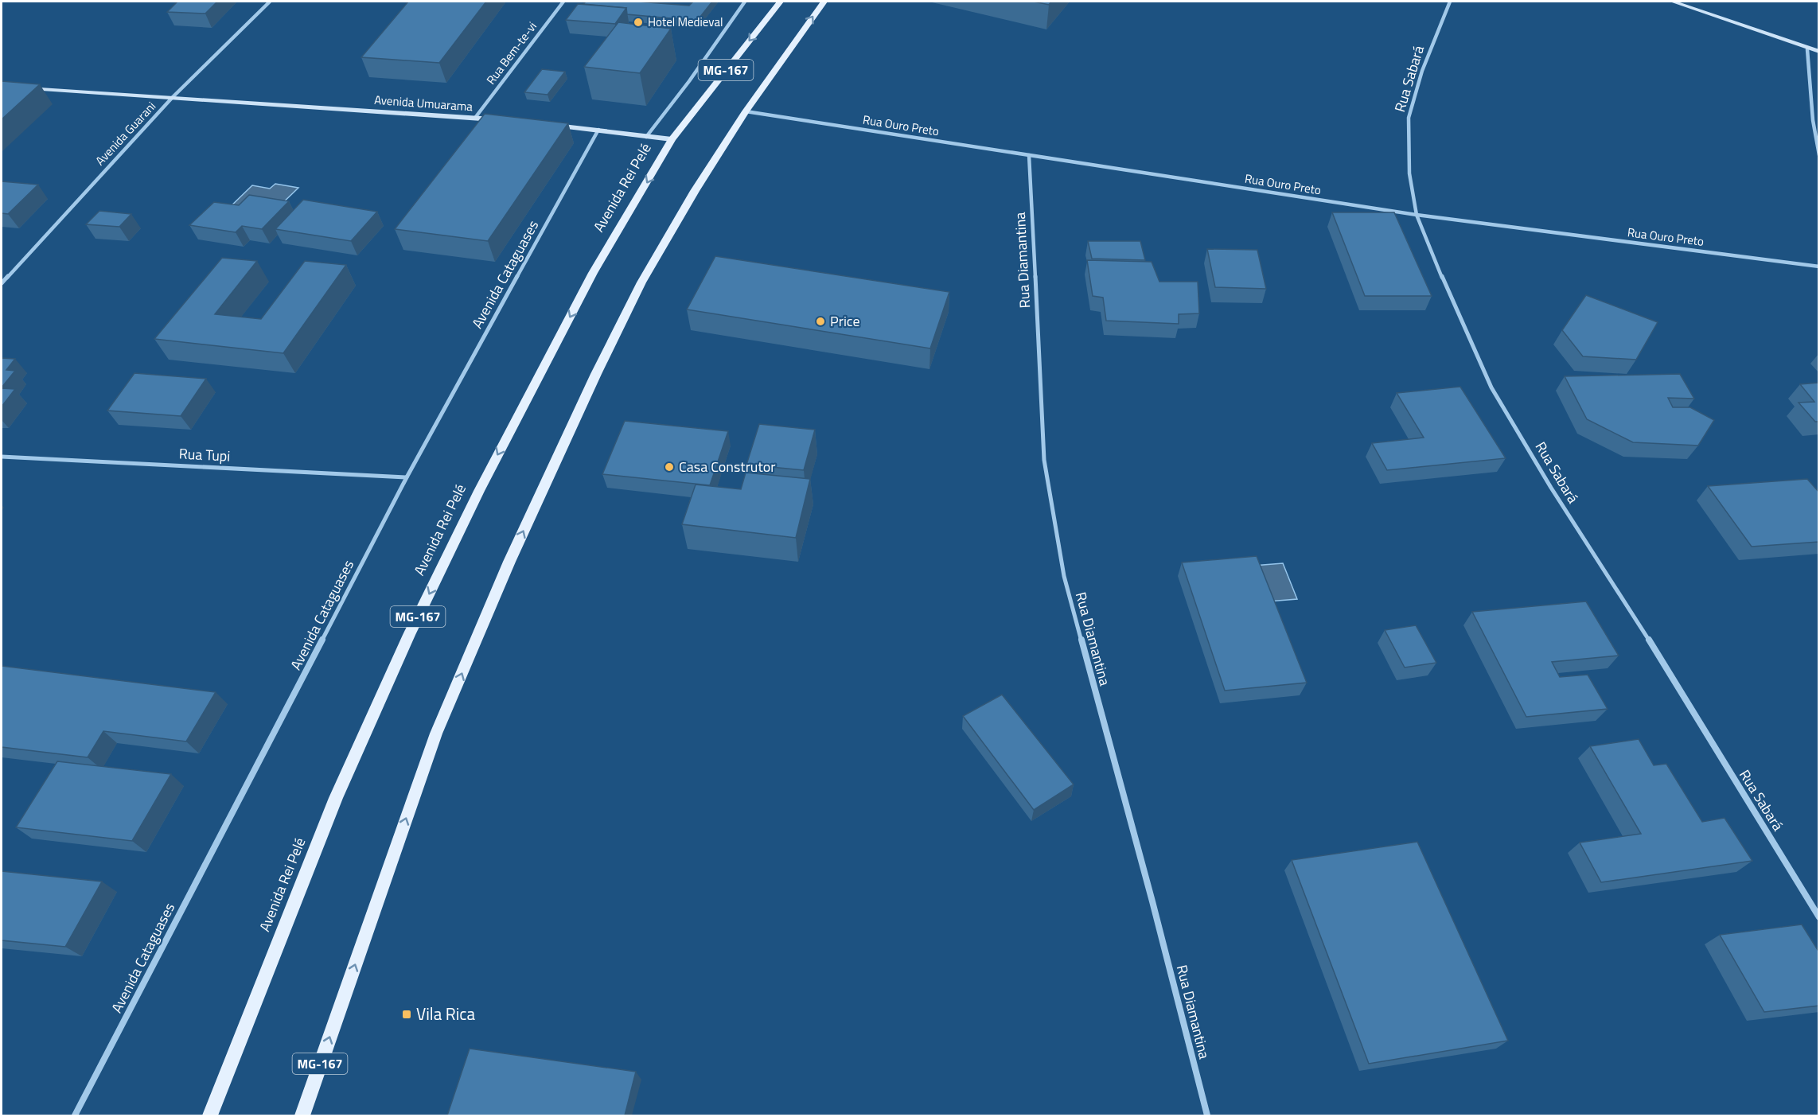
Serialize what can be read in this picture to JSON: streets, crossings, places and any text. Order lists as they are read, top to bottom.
{
  "streets": {
    "main road": ["MG-167", "Avenida Rei Pelé"],
    "street": [
      "Rua Bem-te-vi",
      "Rua Sabará",
      "Avenida Umuarama",
      "Rua Ouro Preto",
      "Avenida Guarani",
      "Rua Diamantina",
      "Avenida Cataguases",
      "Rua Tupi"
    ]
  },
  "crossings": [
    ["Rua Bem-te-vi", "Avenida Umuarama"],
    ["MG-167", "Rua Ouro Preto"],
    ["Rua Sabará", "Rua Ouro Preto"],
    ["Avenida Umuarama", "Avenida Guarani"],
    ["Rua Ouro Preto", "Rua Diamantina"],
    ["Avenida Cataguases", "Rua Tupi"]
  ],
  "places": {
    "other": ["Hotel Medieval", "Price", "Casa Construtor"],
    "transit": ["Vila Rica"]
  }
}
